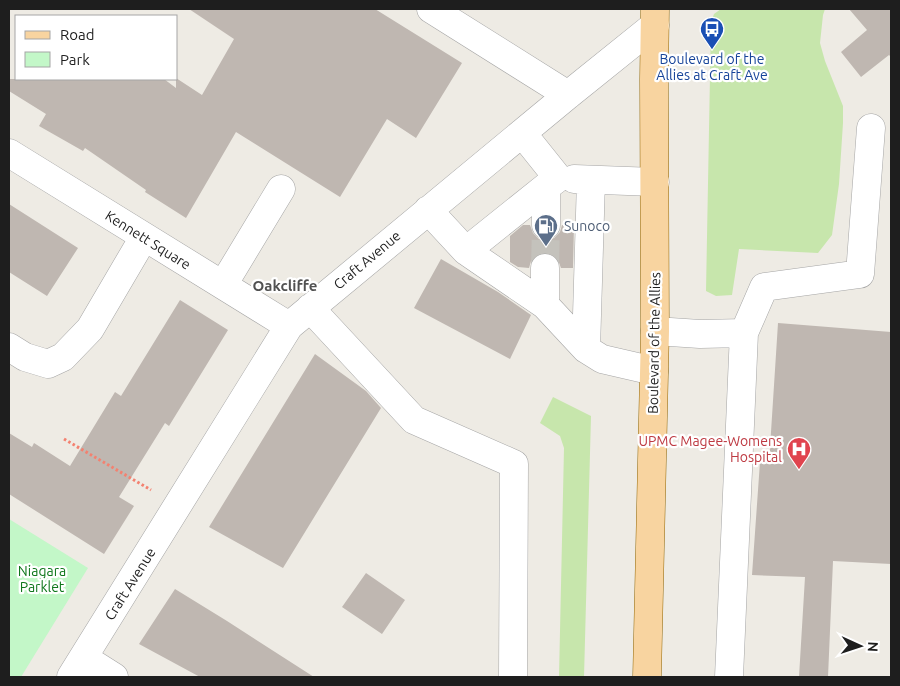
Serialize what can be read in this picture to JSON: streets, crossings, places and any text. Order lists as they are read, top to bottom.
{
  "streets": {
    "main road": ["Boulevard of the Allies"],
    "street": ["Kennett Square", "Craft Avenue"]
  },
  "crossings": [
    ["Kennett Square", "Craft Avenue"],
    ["Craft Avenue", "Boulevard of the Allies"]
  ],
  "districts": ["Oakcliffe"],
  "parks": ["Niagara Parklet"],
  "places": {
    "bus stop": ["Boulevard of the Allies at Craft Ave"],
    "fuel station": ["Sunoco"],
    "hospital": ["UPMC Magee-Womens Hospital"]
  },
  "legend": ["Road", "Park"],
  "north": "right"
}
